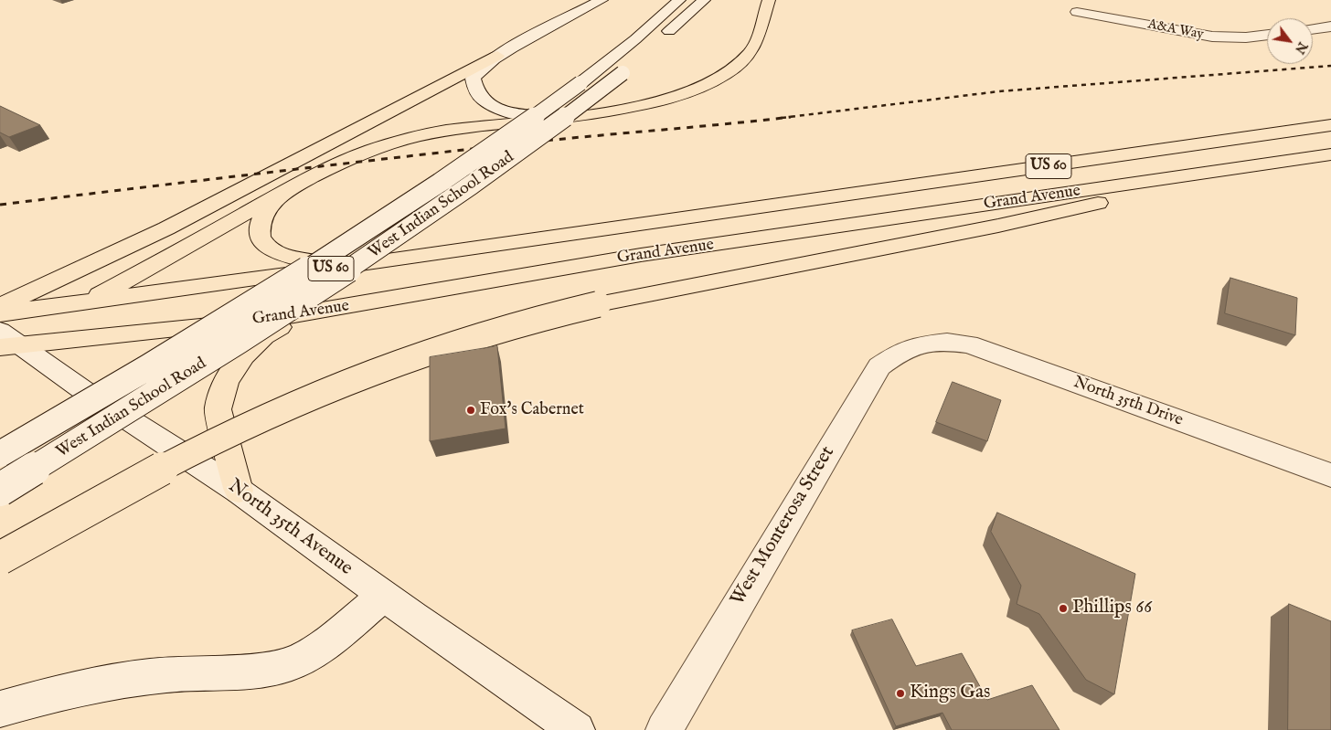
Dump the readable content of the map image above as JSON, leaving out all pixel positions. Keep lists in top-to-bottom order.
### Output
{
  "streets": {
    "highway": ["US 60", "Grand Avenue"],
    "main road": [
      "A&A Way",
      "West Indian School Road",
      "North 35th Drive",
      "West Monterosa Street",
      "North 35th Avenue"
    ]
  },
  "crossings": [
    ["Grand Avenue", "North 35th Avenue"],
    ["North 35th Drive", "West Monterosa Street"]
  ],
  "places": ["Fox's Cabernet", "Phillips 66", "Kings Gas"],
  "north": "bottom right"
}
